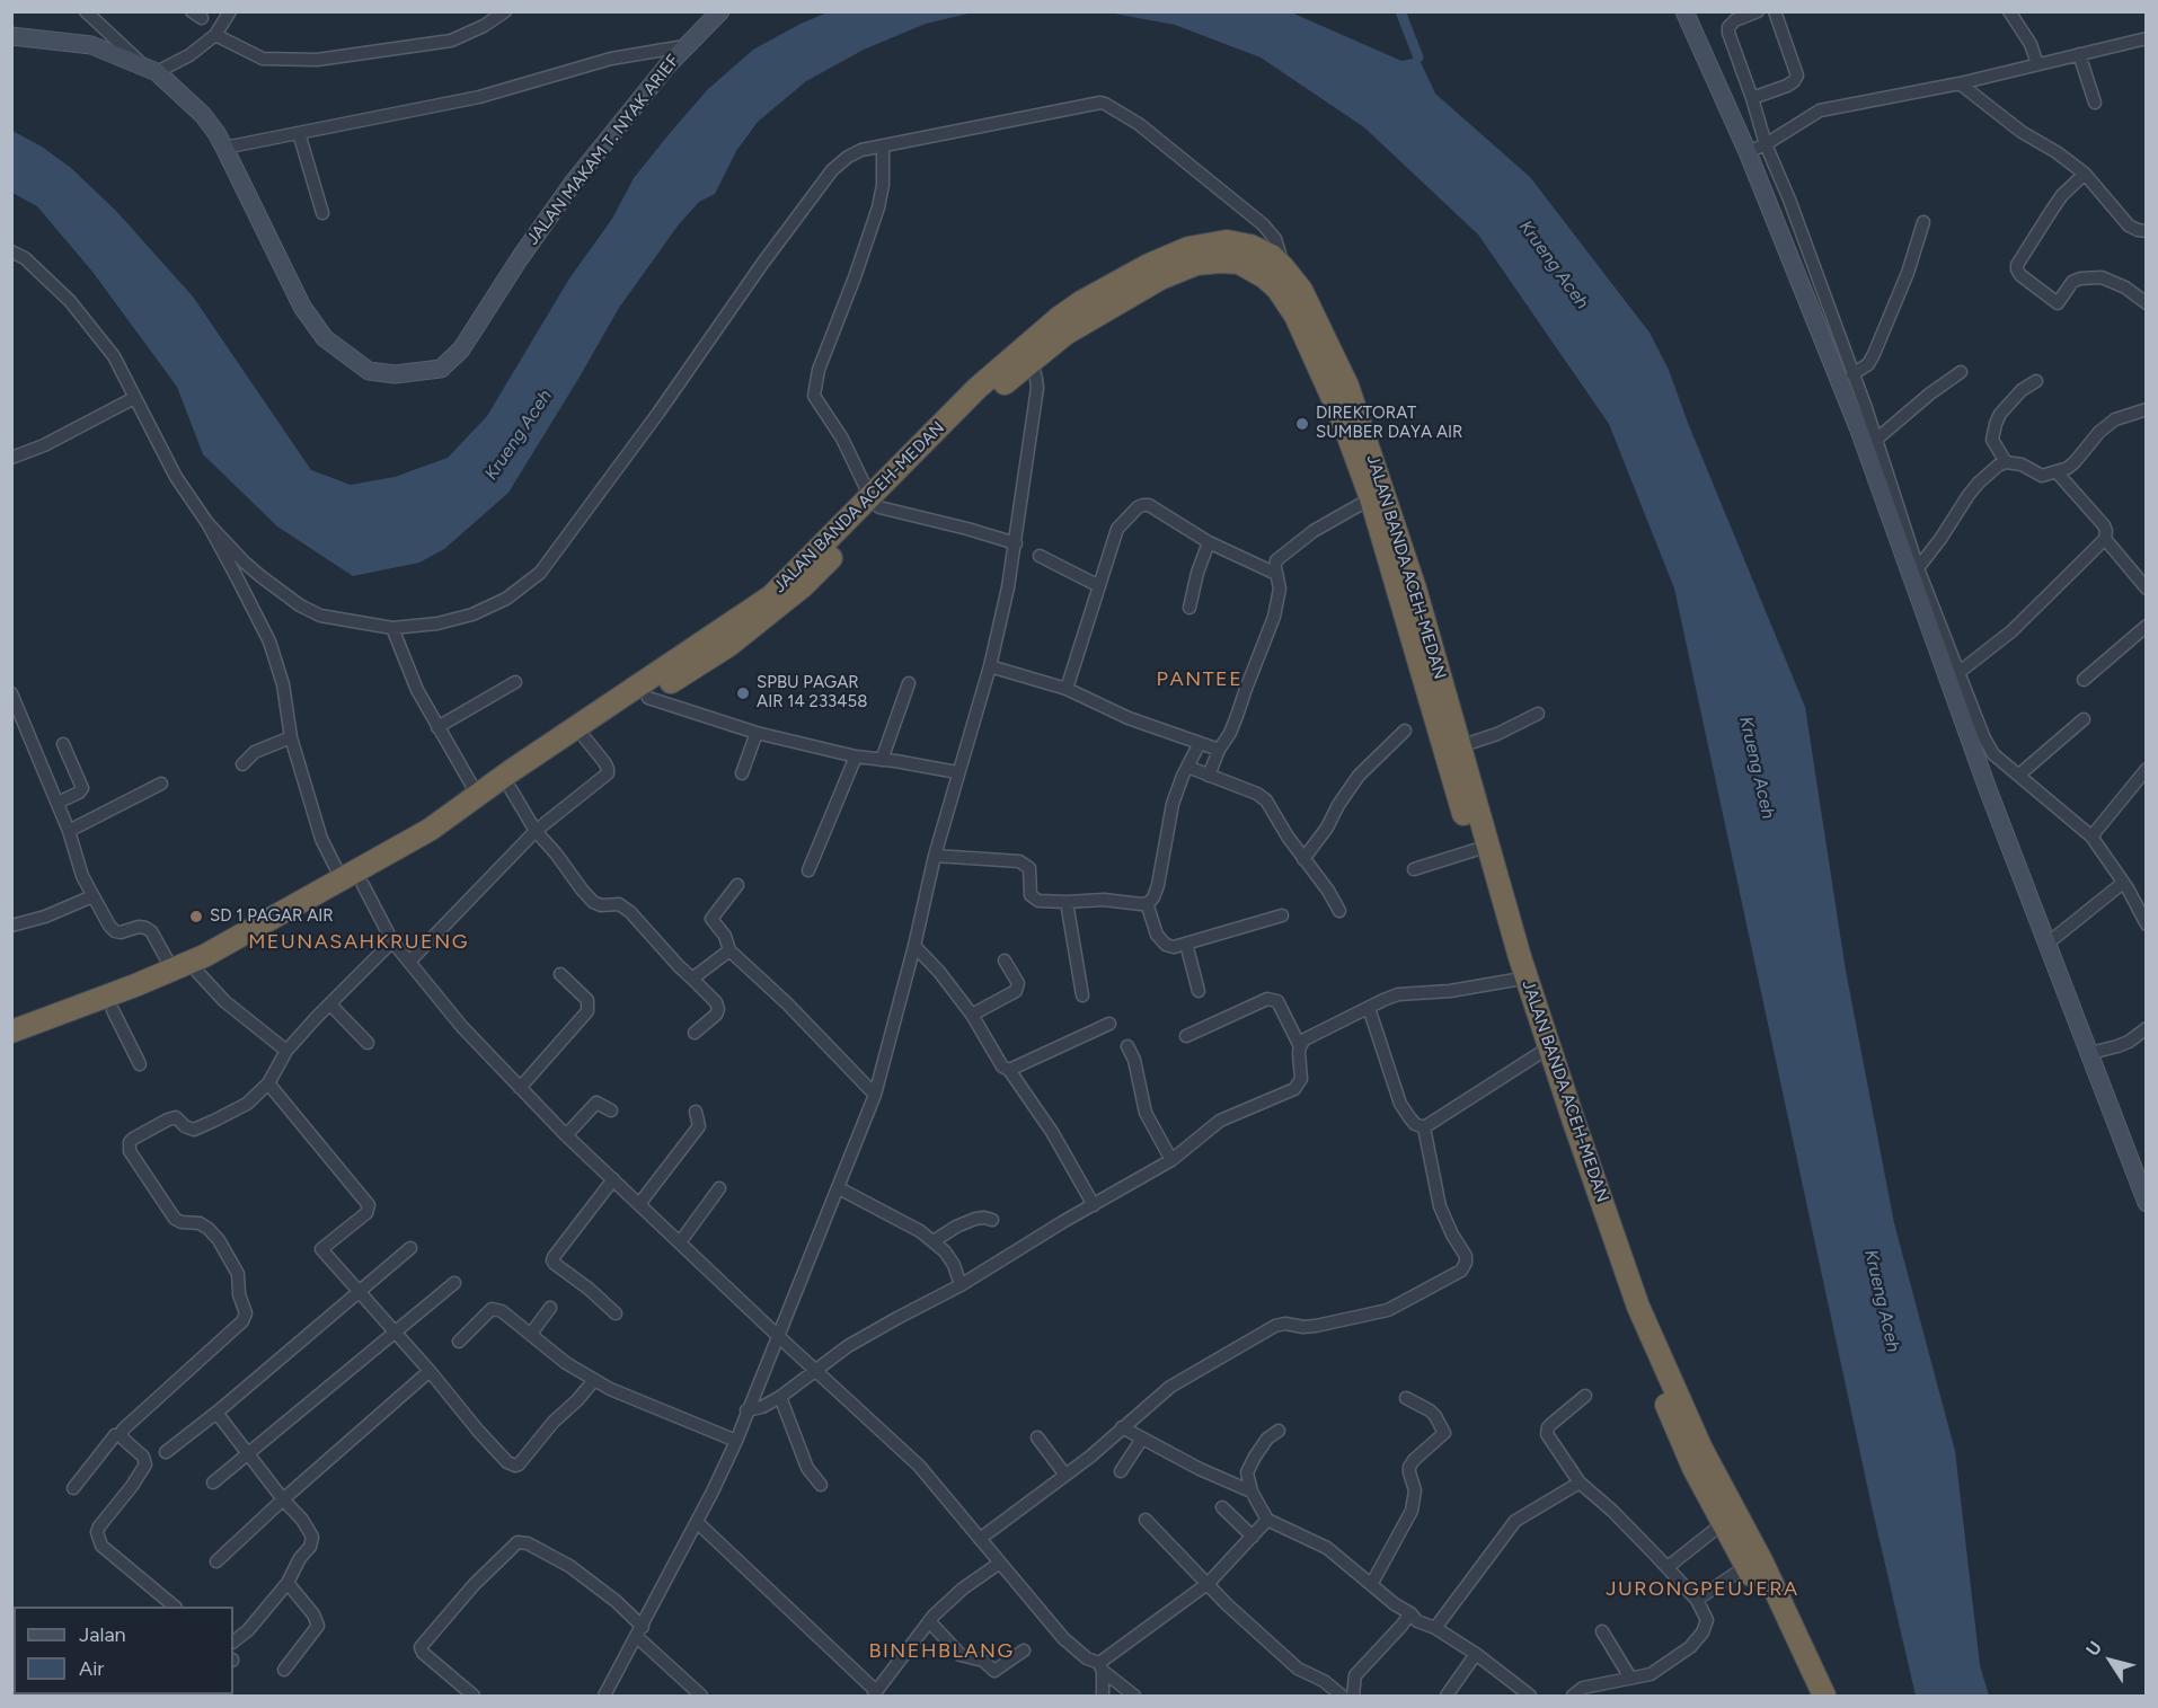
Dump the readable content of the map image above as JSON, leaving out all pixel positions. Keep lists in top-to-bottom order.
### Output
{
  "streets": {
    "highway": ["JALAN BANDA ACEH-MEDAN"],
    "street": ["JALAN MAKAM T. NYAK ARIEF"]
  },
  "districts": [
    "PANTEE",
    "MEUNASAHKRUENG",
    "JURONGPEUJERA",
    "BINEHBLANG"
  ],
  "water": ["Krueng Aceh"],
  "places": ["DIREKTORAT SUMBER DAYA AIR", "SPBU PAGAR AIR 14 233458", "SD 1 PAGAR AIR"],
  "legend": ["Jalan", "Air"],
  "north": "top left"
}
